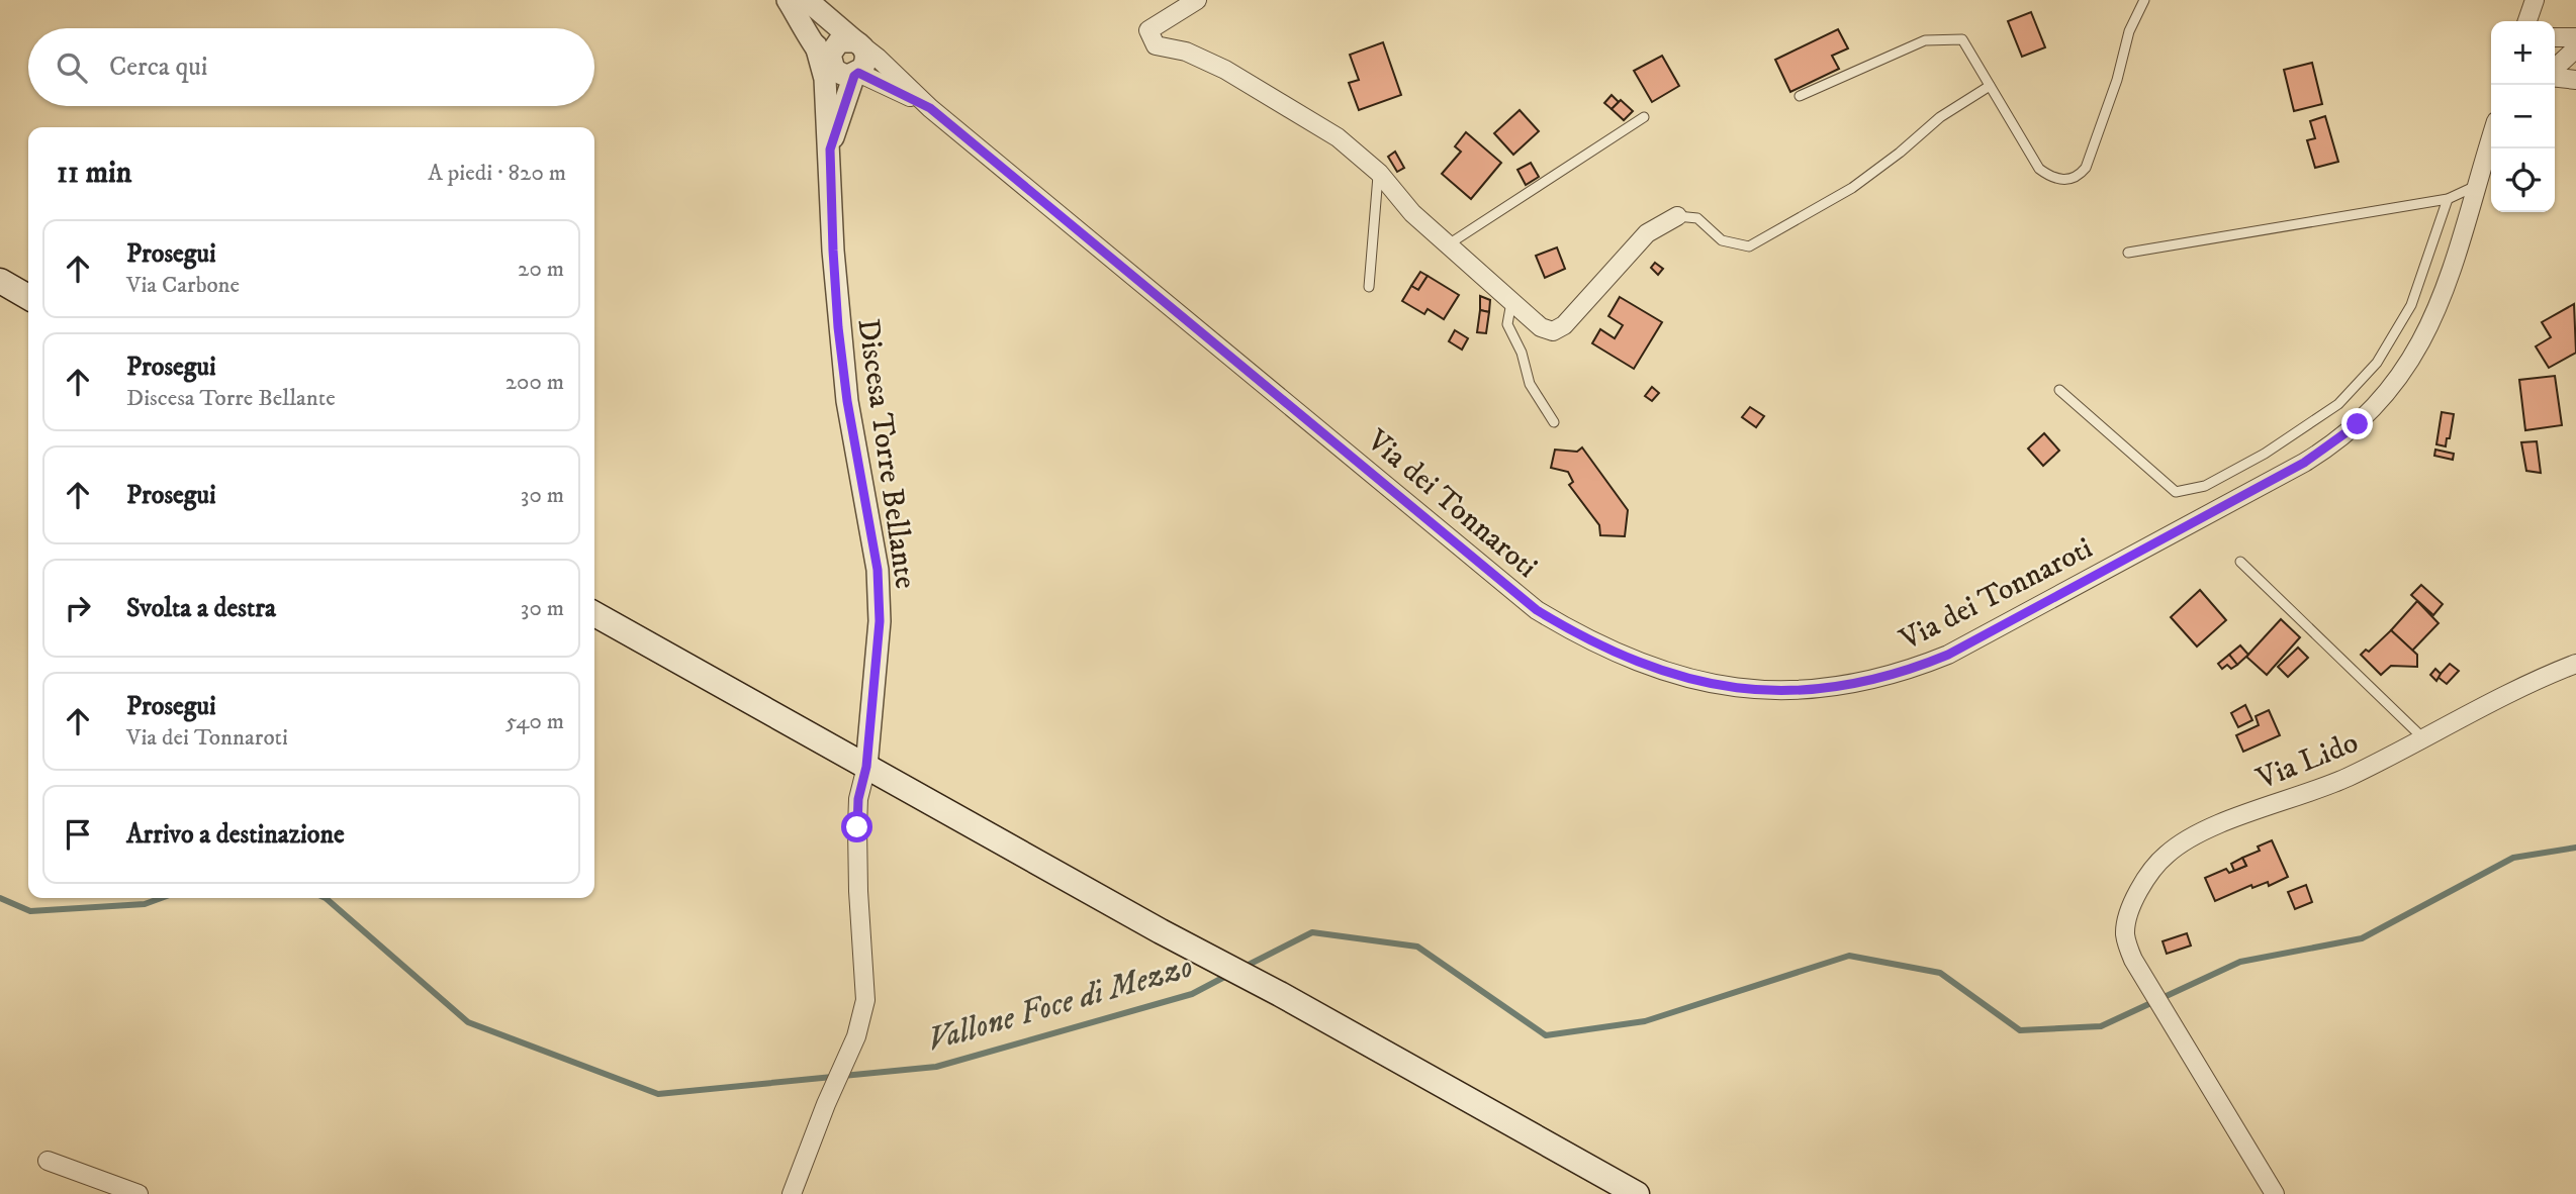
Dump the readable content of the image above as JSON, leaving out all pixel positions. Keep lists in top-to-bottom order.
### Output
{
  "streets": {
    "street": ["Discesa Torre Bellante", "Via dei Tonnaroti", "Via Lido"]
  },
  "water": ["Vallone Foce di Mezzo"],
  "page": {
    "map_buttons": ["+", "−"],
    "search": "Cerca qui",
    "heading": ["11 min", "A piedi · 820 m"],
    "list": [
      ["Prosegui", "Via Carbone", "20 m"],
      ["Prosegui", "Discesa Torre Bellante", "200 m"],
      ["Prosegui", "30 m"],
      ["Svolta a destra", "30 m"],
      ["Prosegui", "Via dei Tonnaroti", "540 m"],
      "Arrivo a destinazione"
    ]
  }
}
